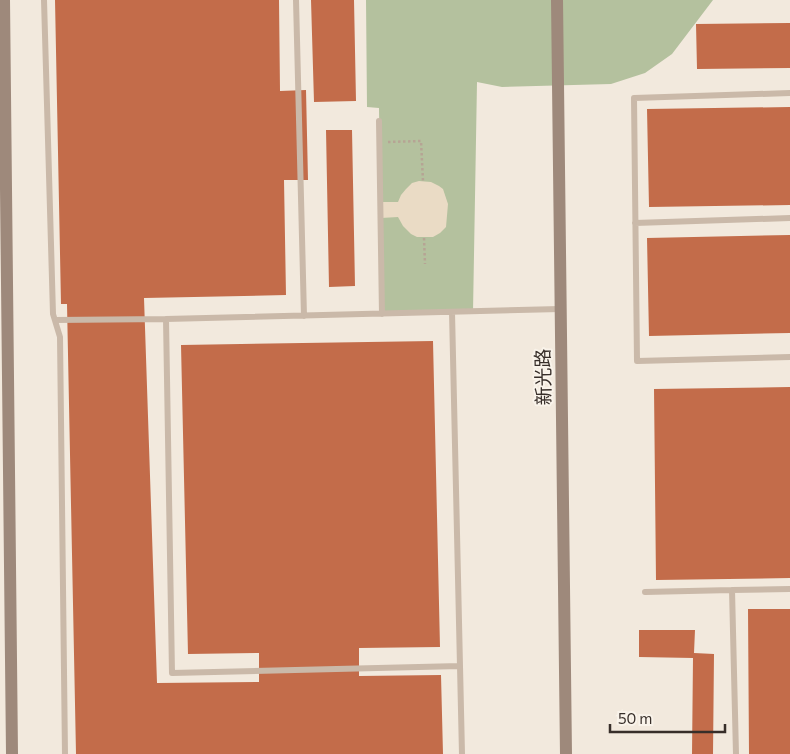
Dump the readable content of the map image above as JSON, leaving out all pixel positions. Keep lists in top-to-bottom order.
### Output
{
  "streets": {
    "street": ["新光路"]
  },
  "scale_bar": "50 m"
}
